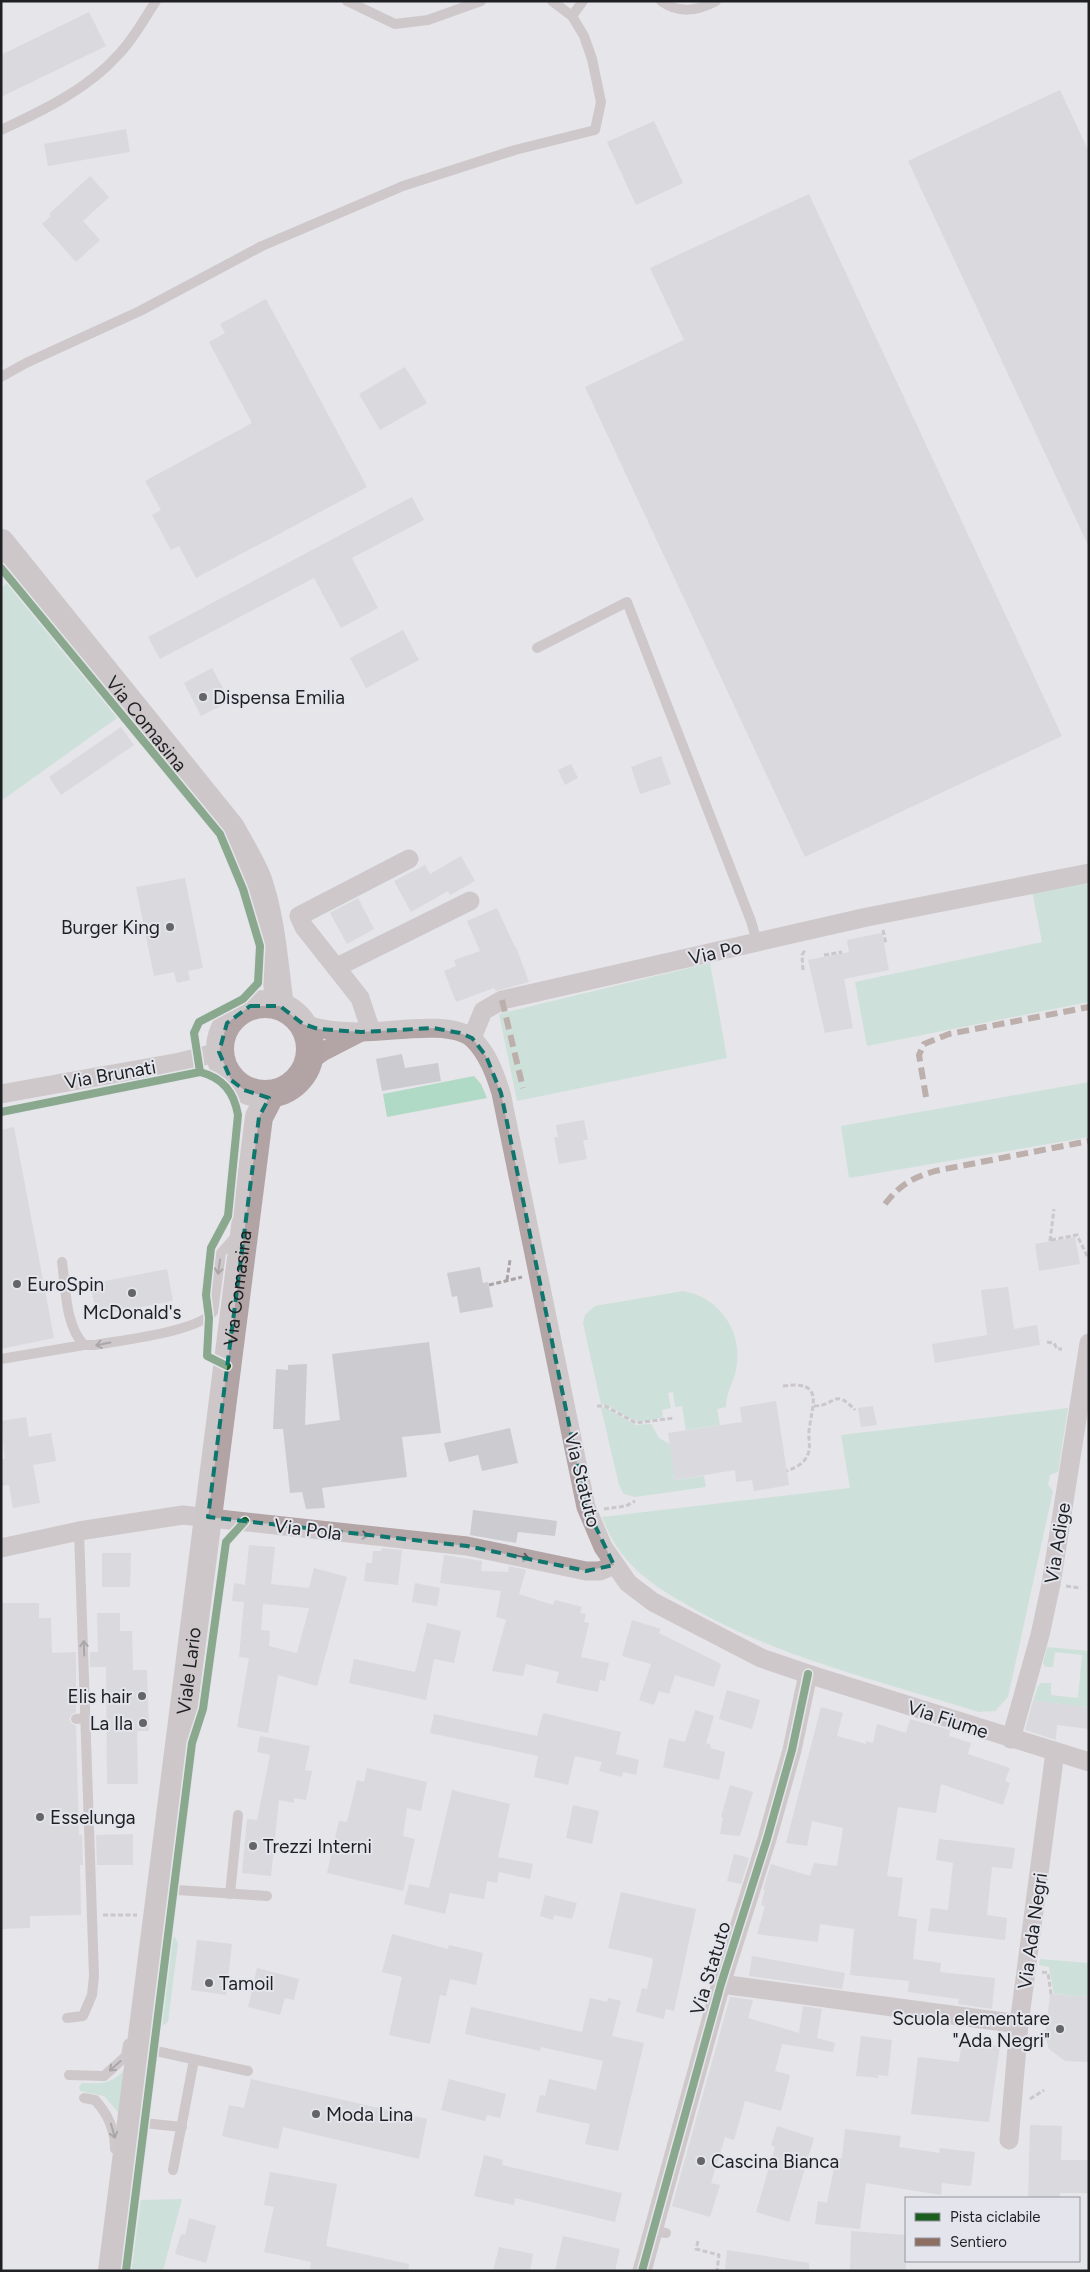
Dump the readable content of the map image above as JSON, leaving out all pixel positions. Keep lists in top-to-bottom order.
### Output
{
  "streets": {
    "main road": ["Via Comasina", "Viale Lario"],
    "street": [
      "Via Po",
      "Via Brunati",
      "Via Statuto",
      "Via Pola",
      "Via Adige",
      "Via Fiume",
      "Via Ada Negri"
    ]
  },
  "crossings": [
    ["Via Comasina", "Via Brunati"],
    ["Via Comasina", "Via Pola"],
    ["Via Comasina", "Viale Lario"],
    ["Via Po", "Via Statuto"],
    ["Via Statuto", "Via Pola"],
    ["Via Statuto", "Via Fiume"],
    ["Via Statuto", "Via Ada Negri"],
    ["Via Pola", "Viale Lario"],
    ["Via Adige", "Via Fiume"],
    ["Via Fiume", "Via Ada Negri"]
  ],
  "one_way": ["Via Pola"],
  "places": [
    "Dispensa Emilia",
    "Burger King",
    "EuroSpin",
    "McDonald's",
    "Elis hair",
    "La Ila",
    "Esselunga",
    "Trezzi Interni",
    "Tamoil",
    "Scuola elementare \"Ada Negri\"",
    "Moda Lina",
    "Cascina Bianca"
  ],
  "legend": ["Pista ciclabile", "Sentiero"]
}
